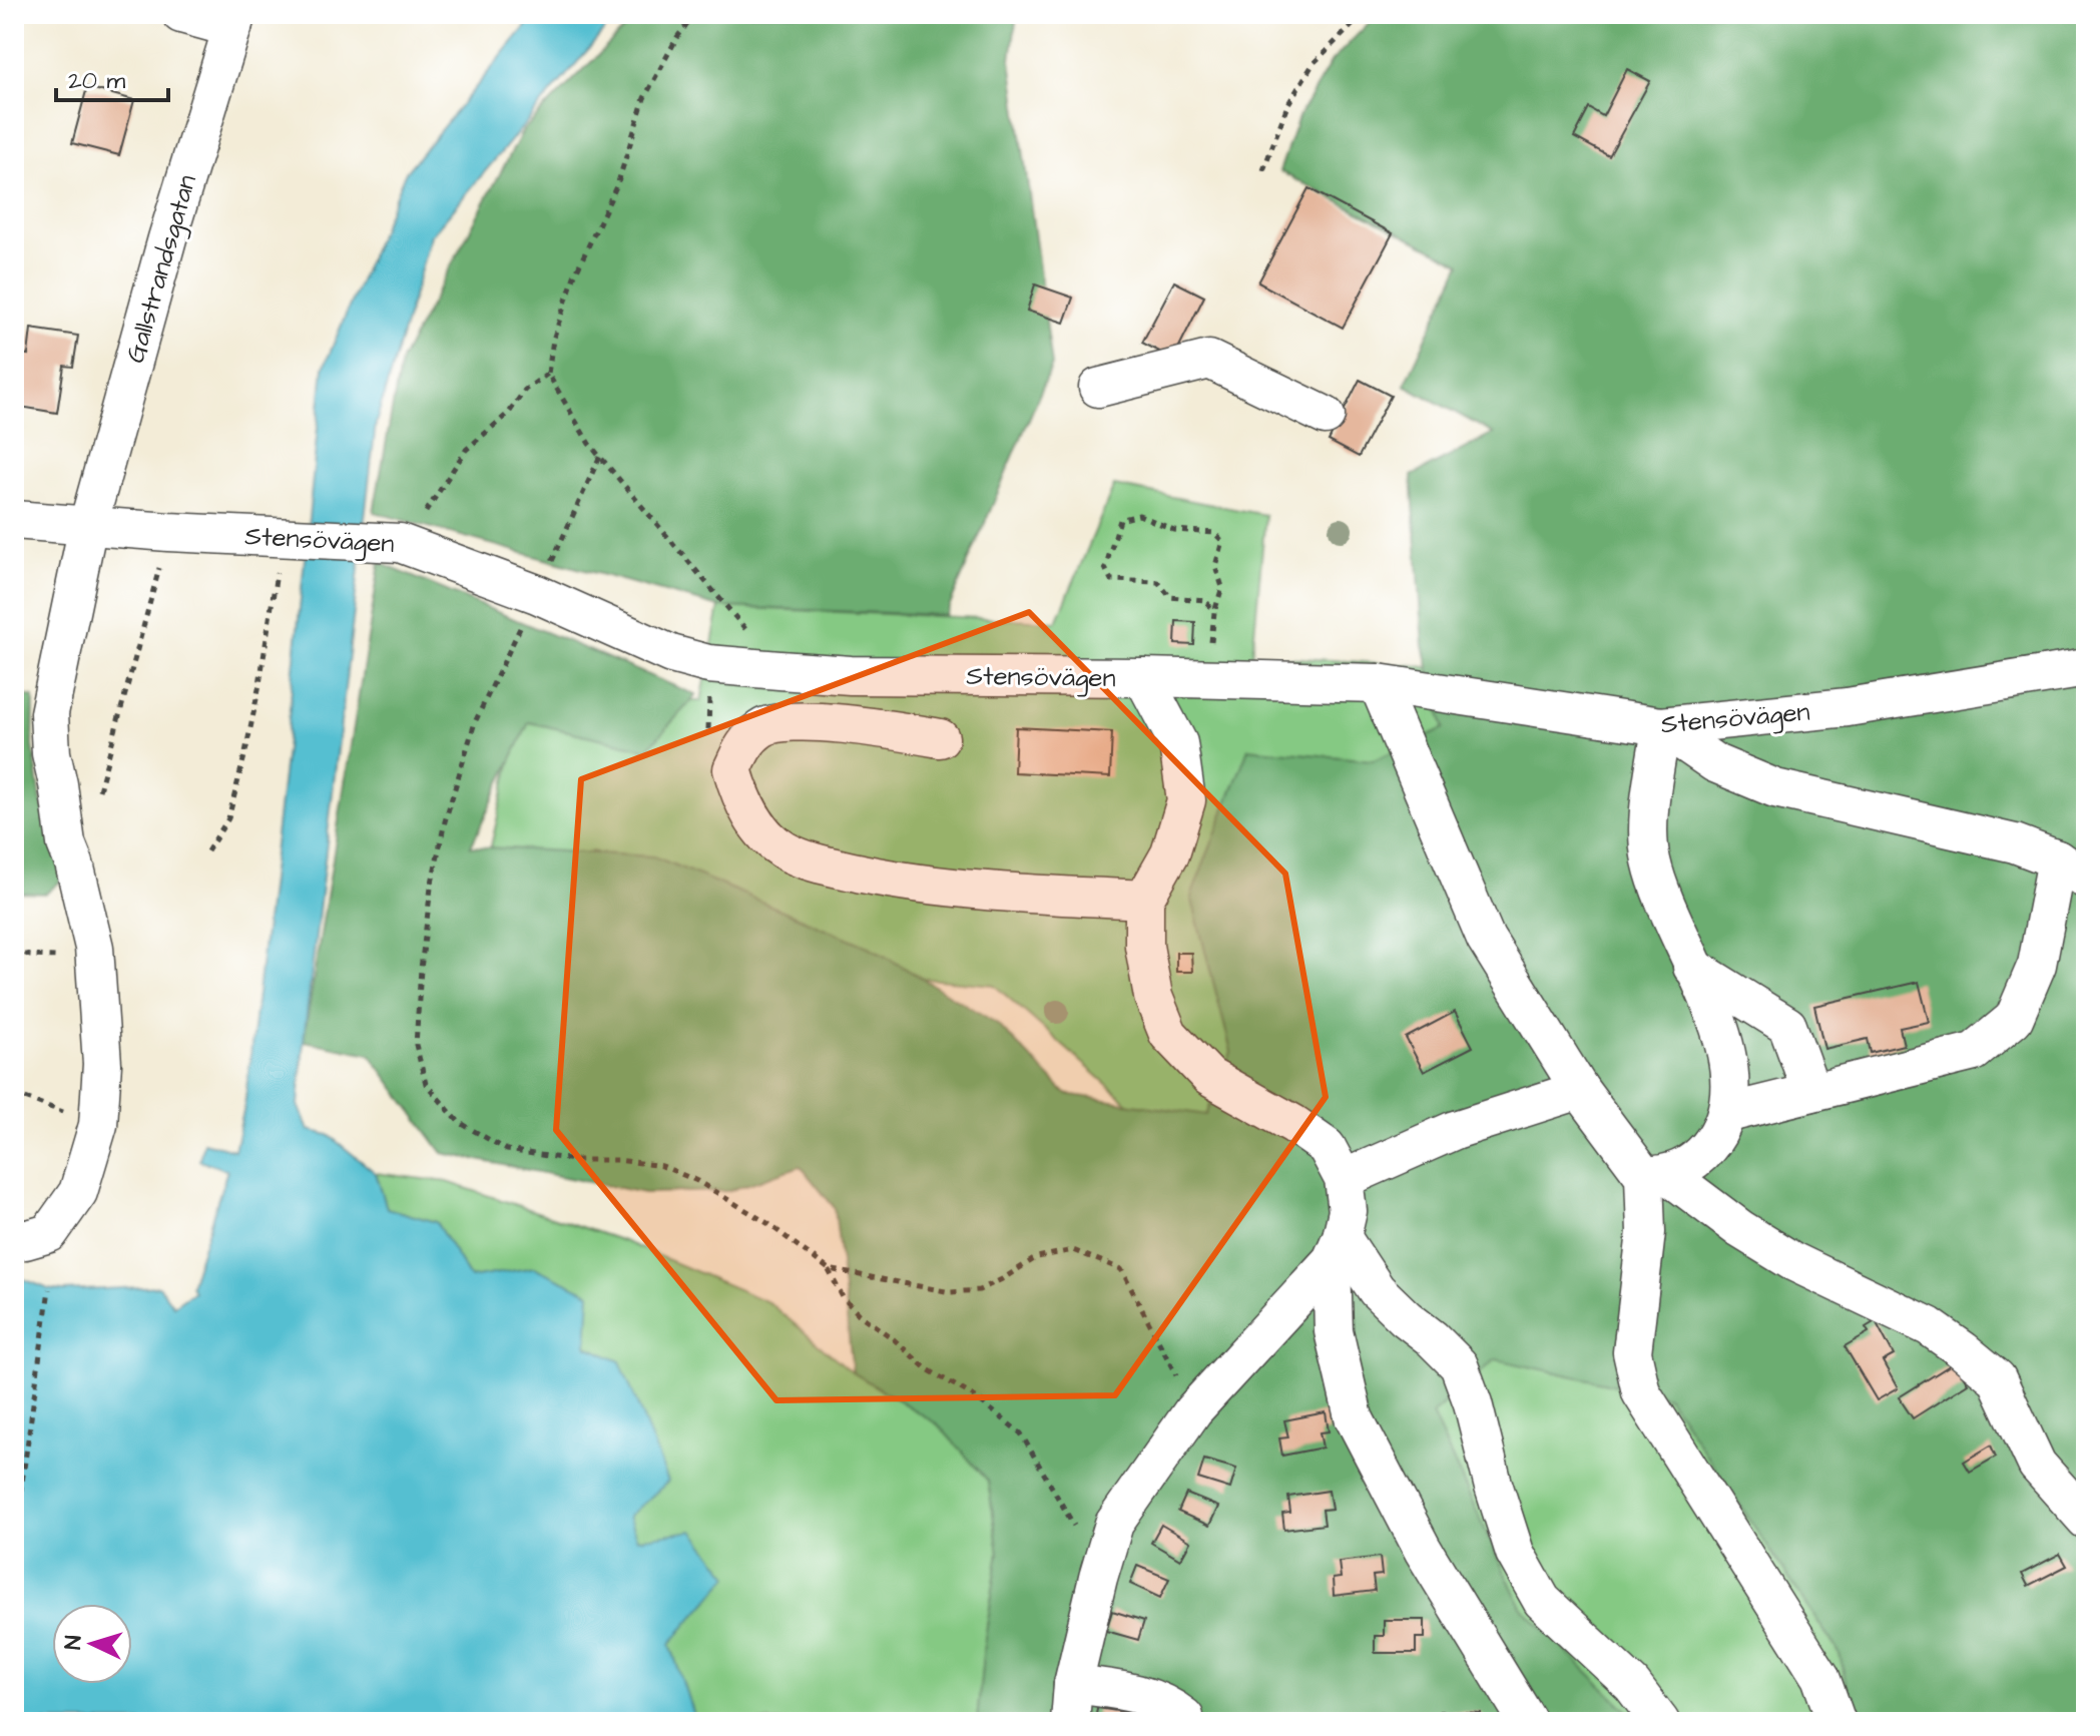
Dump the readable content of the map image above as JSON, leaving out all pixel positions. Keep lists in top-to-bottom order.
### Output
{
  "streets": {
    "street": ["Gallstrandsgatan", "Stensövägen"]
  },
  "crossings": [
    ["Gallstrandsgatan", "Stensövägen"]
  ],
  "scale_bar": "20 m",
  "north": "left"
}
